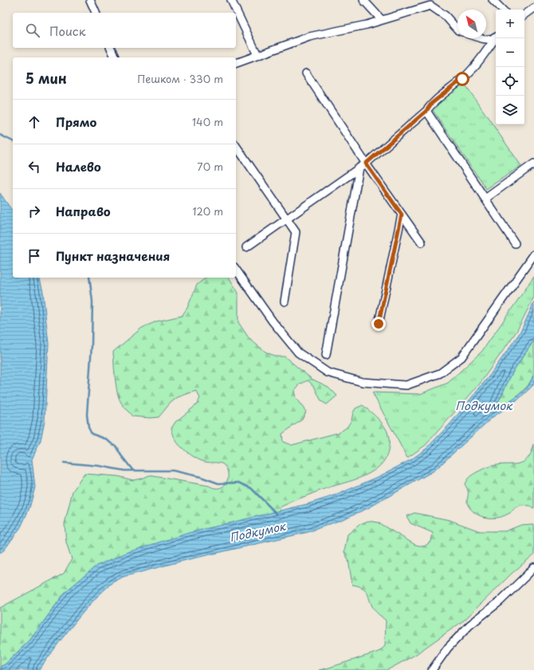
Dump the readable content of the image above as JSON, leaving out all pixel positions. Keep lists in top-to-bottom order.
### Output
{
  "water": ["Подкумок"],
  "north": "top left",
  "page": {
    "map_buttons": ["+", "−"],
    "search": "Поиск",
    "heading": ["5 мин", "Пешком · 330 m"],
    "list": [
      ["Прямо", "140 m"],
      ["Налево", "70 m"],
      ["Направо", "120 m"],
      "Пункт назначения"
    ]
  }
}
